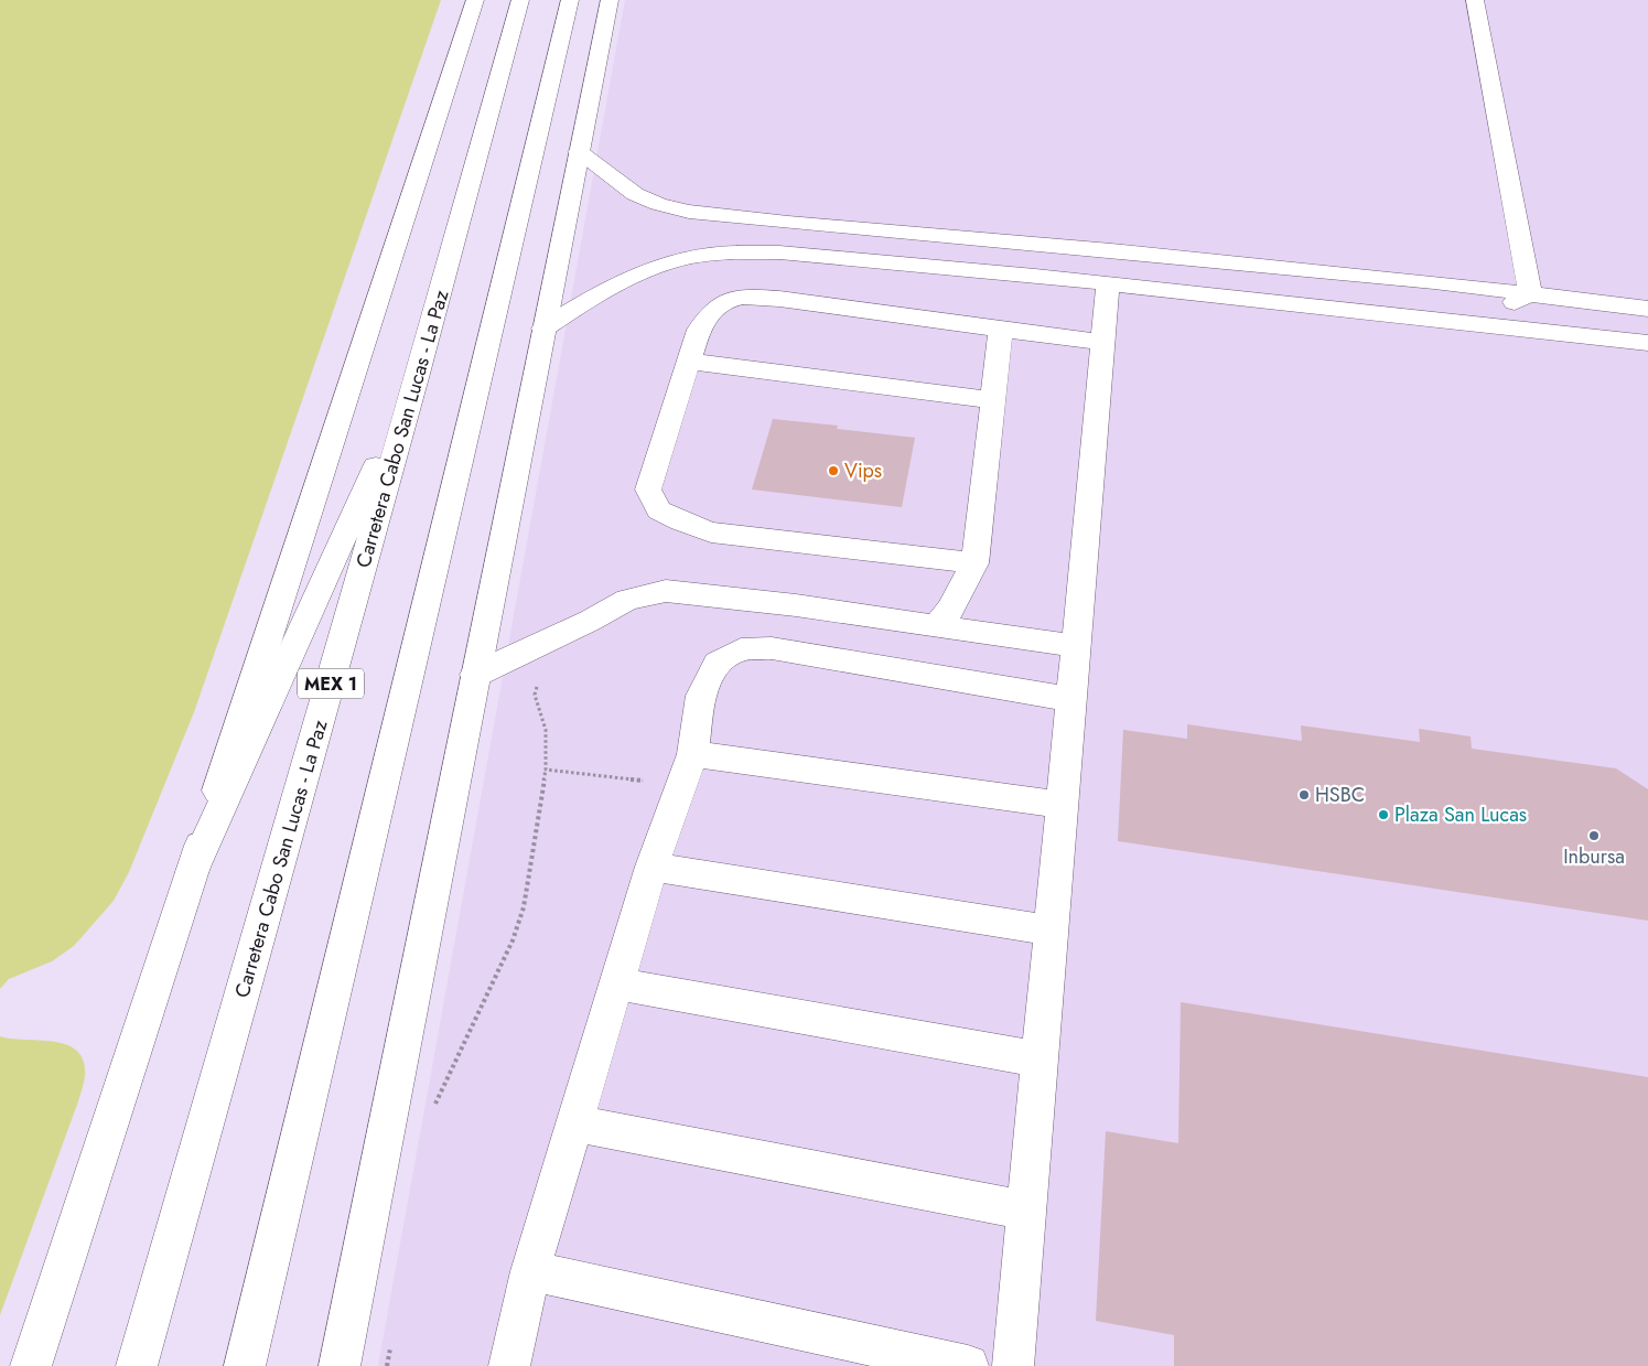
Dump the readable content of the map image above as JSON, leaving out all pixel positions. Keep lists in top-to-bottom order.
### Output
{
  "streets": {
    "main road": ["Carretera Cabo San Lucas - La Paz", "MEX 1"]
  },
  "places": [
    "Vips",
    "HSBC",
    "Plaza San Lucas",
    "Inbursa"
  ]
}
